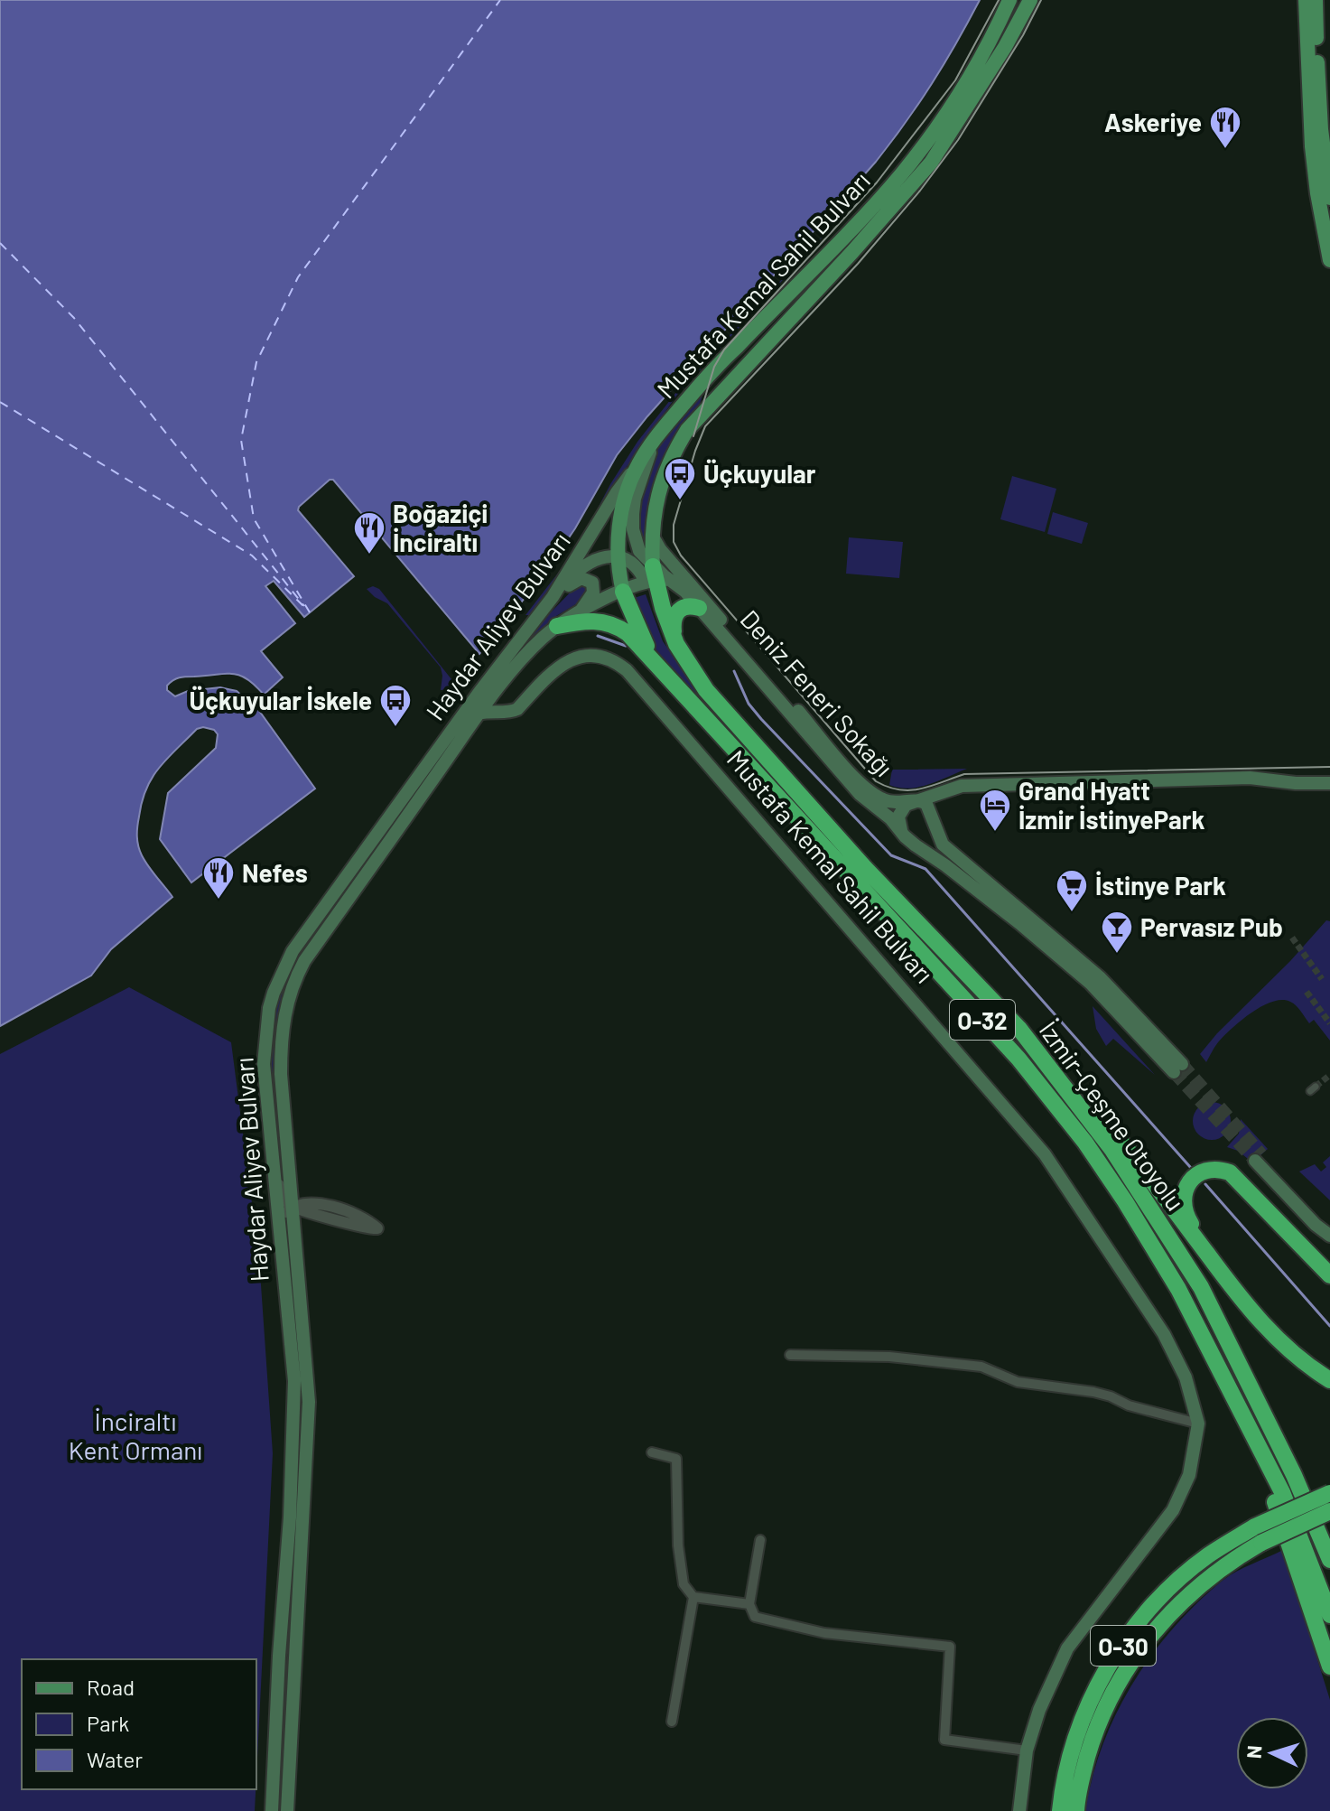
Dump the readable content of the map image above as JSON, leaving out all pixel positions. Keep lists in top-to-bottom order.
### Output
{
  "streets": {
    "highway": [
      "Mustafa Kemal Sahil Bulvarı",
      "O-32",
      "İzmir-Çeşme Otoyolu",
      "O-30"
    ],
    "main road": ["Haydar Aliyev Bulvarı", "Deniz Feneri Sokağı"]
  },
  "crossings": [
    ["Mustafa Kemal Sahil Bulvarı", "Haydar Aliyev Bulvarı"],
    ["Mustafa Kemal Sahil Bulvarı", "İzmir-Çeşme Otoyolu"],
    ["Haydar Aliyev Bulvarı", "İzmir-Çeşme Otoyolu"]
  ],
  "parks": ["İnciraltı Kent Ormanı"],
  "places": {
    "restaurant": ["Askeriye", "Boğaziçi İnciraltı", "Nefes"],
    "bus stop": ["Üçkuyular", "Üçkuyular İskele"],
    "hotel": ["Grand Hyatt İzmir İstinyePark"],
    "supermarket": ["İstinye Park"],
    "bar": ["Pervasız Pub"]
  },
  "legend": ["Road", "Park", "Water"],
  "north": "left"
}
